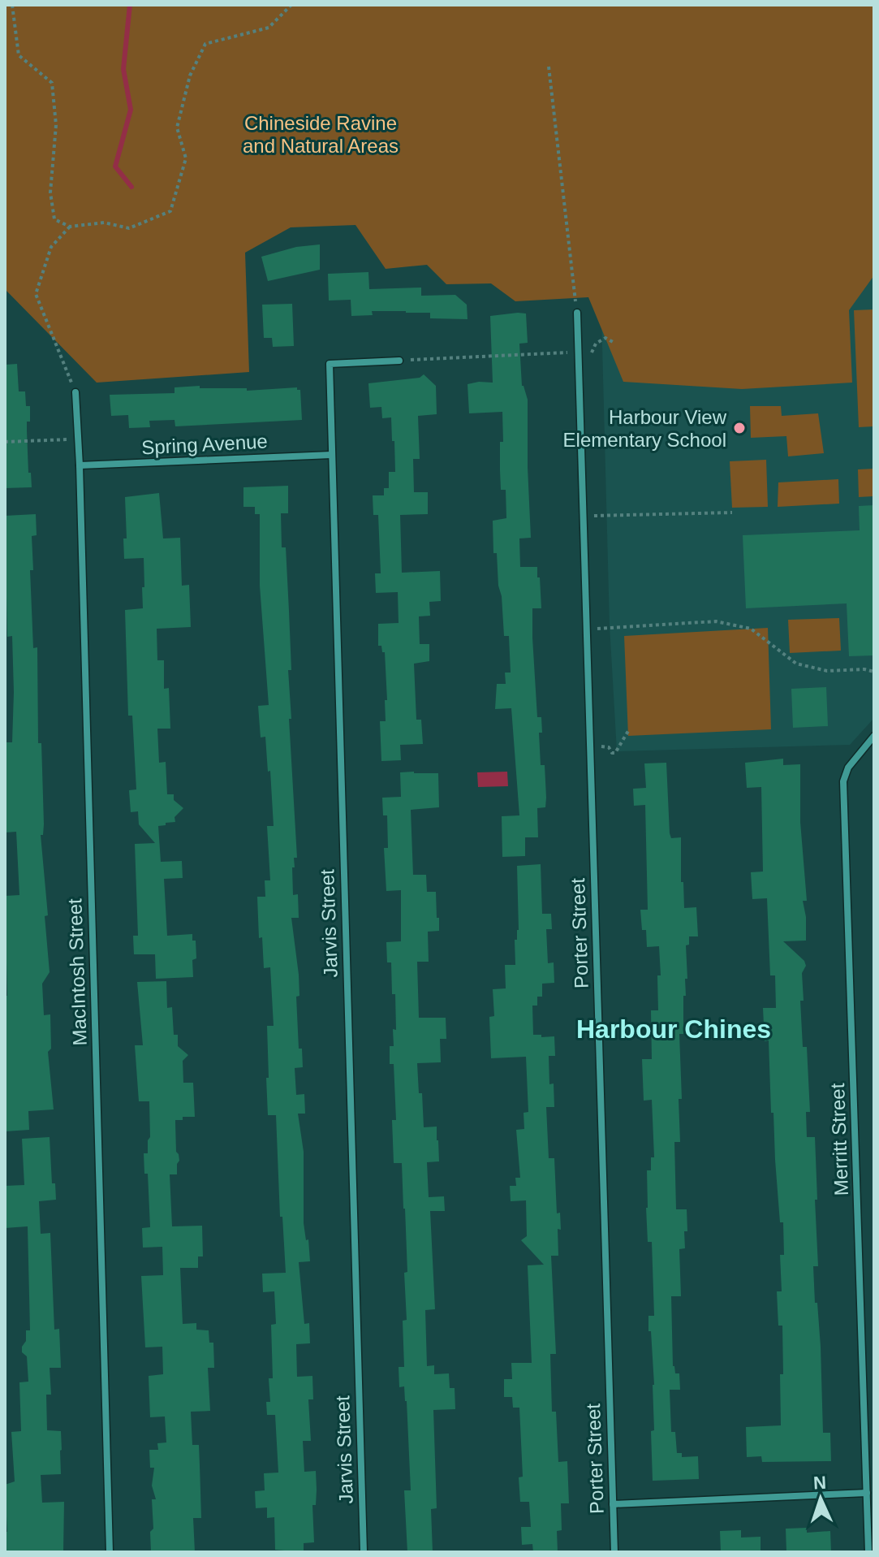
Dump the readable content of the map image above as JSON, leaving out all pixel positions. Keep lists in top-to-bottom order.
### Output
{
  "streets": {
    "street": [
      "Spring Avenue",
      "Jarvis Street",
      "Porter Street",
      "MacIntosh Street",
      "Merritt Street"
    ]
  },
  "crossings": [
    ["Spring Avenue", "Jarvis Street"],
    ["Spring Avenue", "MacIntosh Street"]
  ],
  "districts": ["Harbour Chines"],
  "parks": ["Chineside Ravine and Natural Areas"],
  "places": ["Harbour View Elementary School"],
  "north": "top"
}
